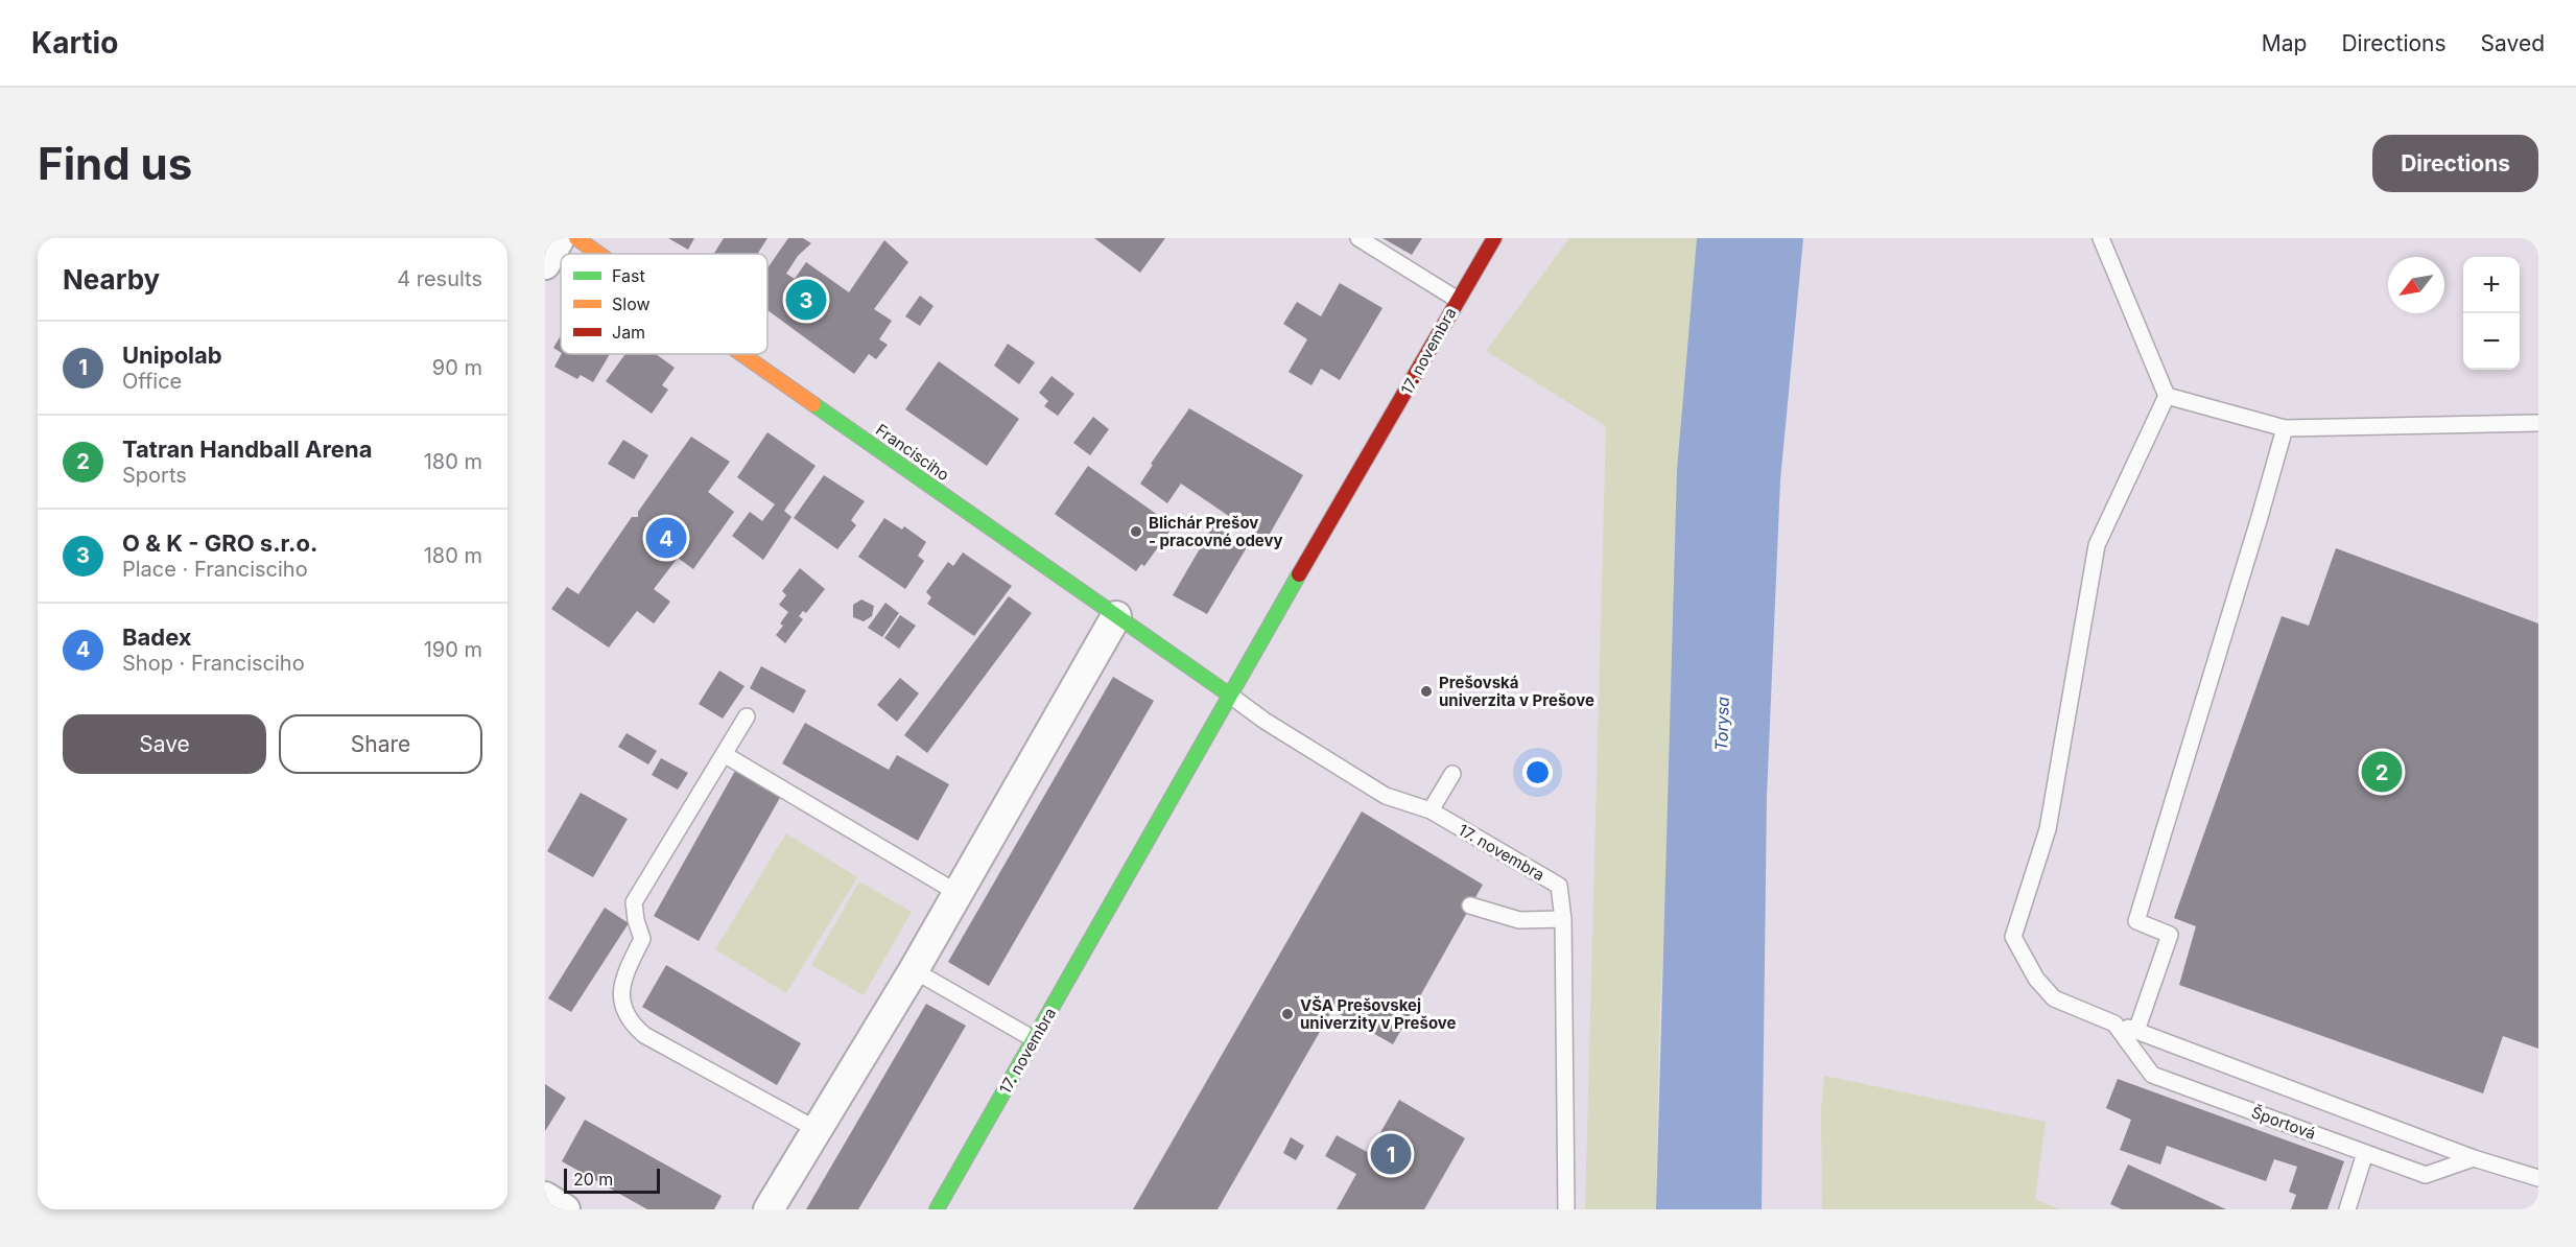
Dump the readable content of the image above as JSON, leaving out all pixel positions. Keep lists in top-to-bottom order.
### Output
{
  "streets": {
    "street": ["17. novembra", "Francisciho"],
    "lane": ["Športová"]
  },
  "crossings": [
    ["17. novembra", "Francisciho"]
  ],
  "water": ["Torysa"],
  "places": ["Blichár Prešov - pracovné odevy", "Prešovská univerzita v Prešove", "VŠA Prešovskej univerzity v Prešove"],
  "legend": ["Fast", "Slow", "Jam"],
  "scale_bar": "20 m",
  "north": "bottom left",
  "page": {
    "header": "Kartio",
    "nav": ["Map", "Directions", "Saved"],
    "buttons": [
      "Directions",
      ["Save", "Share"]
    ],
    "title": "Find us",
    "heading": ["Nearby", "4 results"],
    "map_buttons": ["+", "−"],
    "pins": [
      "3",
      "4",
      "2",
      "1"
    ],
    "list": [
      {
        "mark": "1",
        "name": "Unipolab",
        "note": "Office",
        "value": "90 m"
      },
      {
        "mark": "2",
        "name": "Tatran Handball Arena",
        "note": "Sports",
        "value": "180 m"
      },
      {
        "mark": "3",
        "name": "O & K - GRO s.r.o.",
        "note": "Place · Francisciho",
        "value": "180 m"
      },
      {
        "mark": "4",
        "name": "Badex",
        "note": "Shop · Francisciho",
        "value": "190 m"
      }
    ],
    "scale": "20 m"
  }
}
